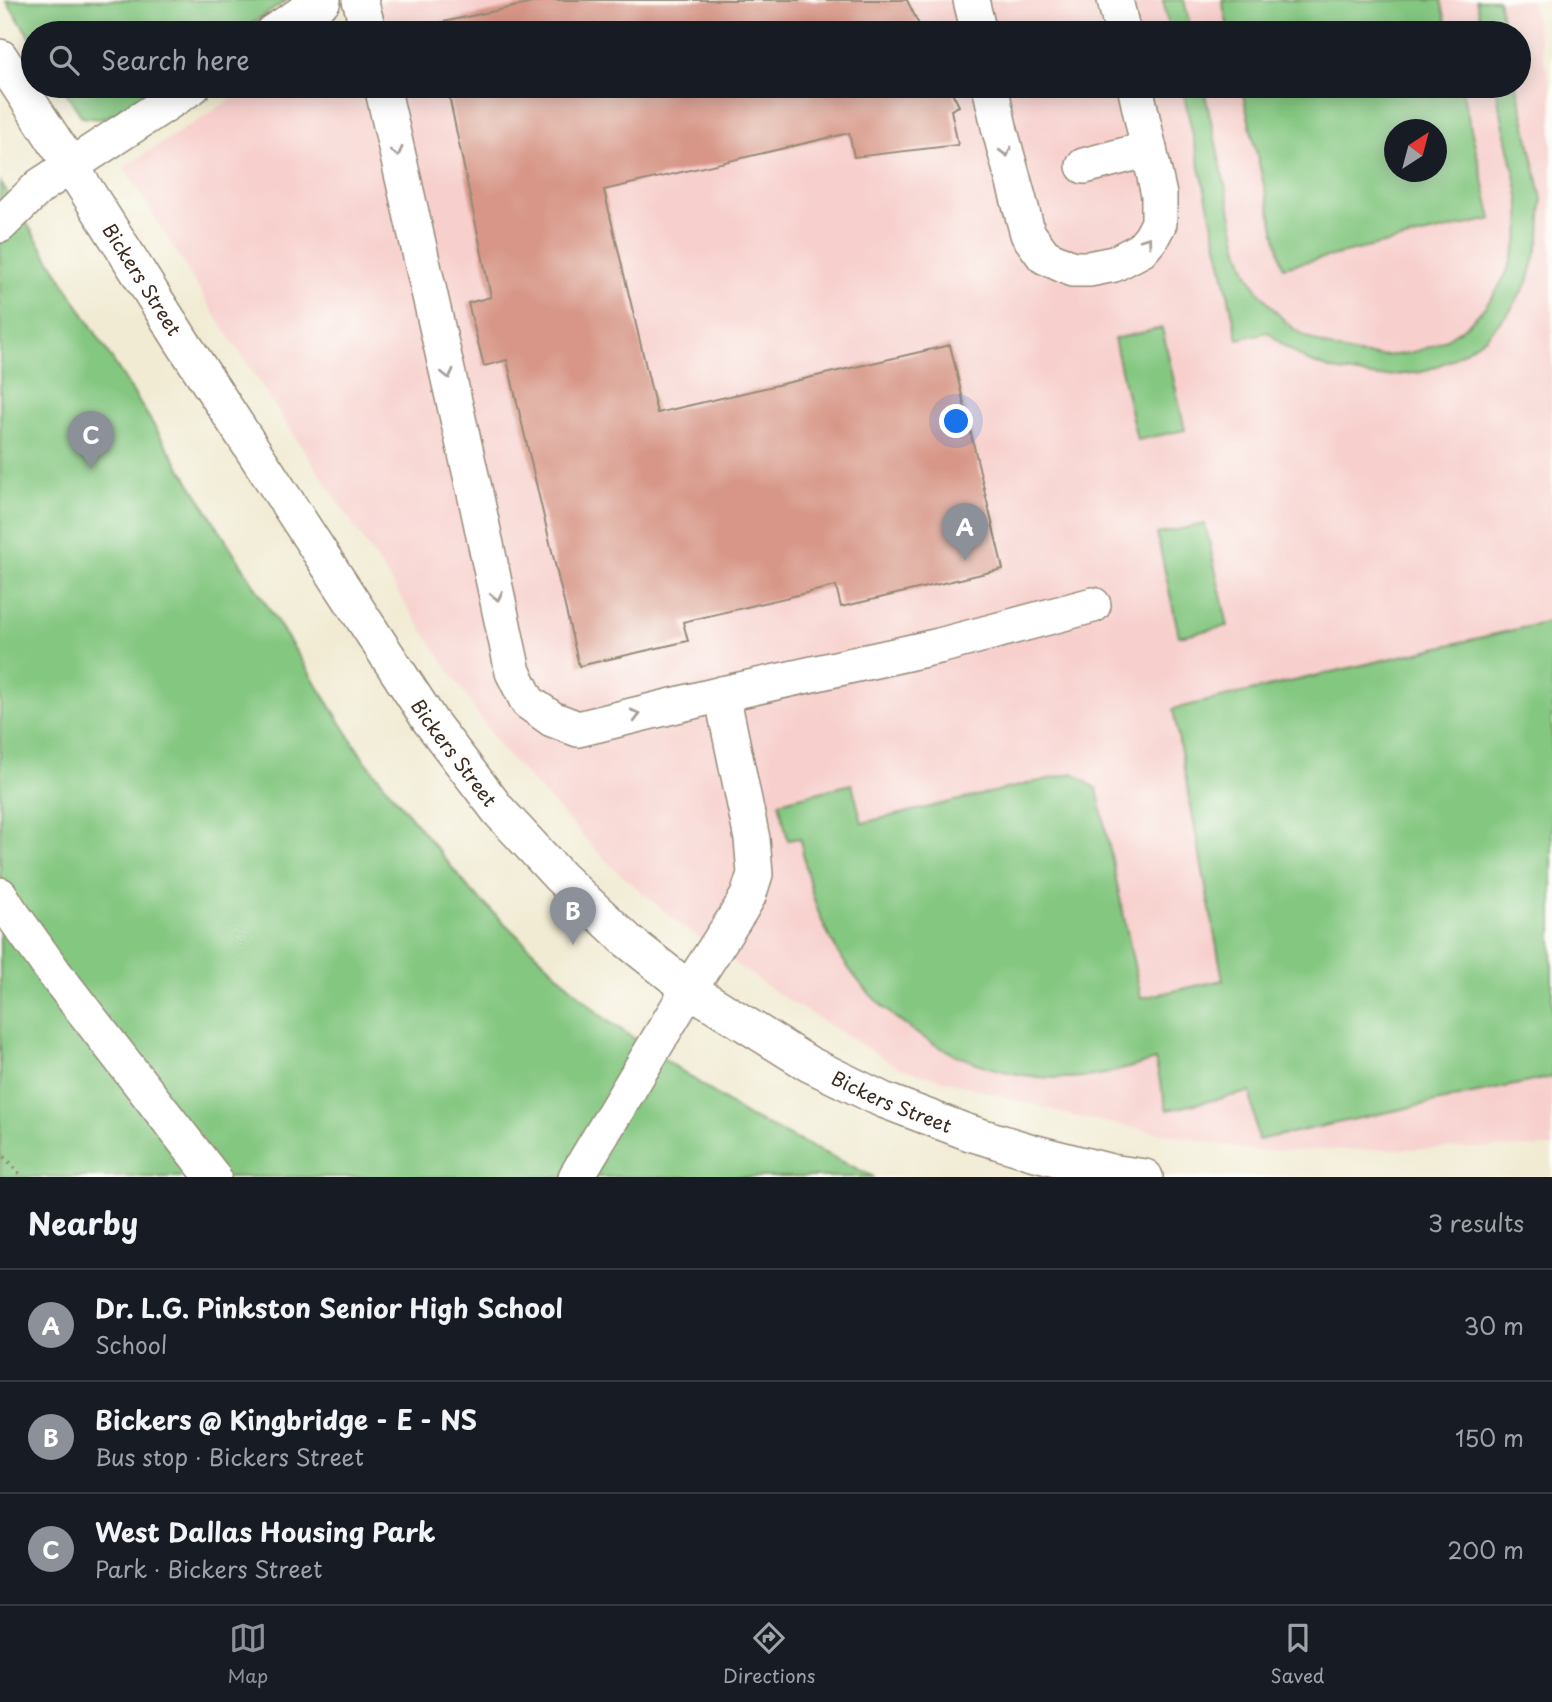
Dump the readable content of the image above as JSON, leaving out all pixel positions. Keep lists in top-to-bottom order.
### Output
{
  "streets": {
    "street": ["Bickers Street"]
  },
  "north": "top right",
  "page": {
    "search": "Search here",
    "pins": ["C", "A", "B"],
    "heading": ["Nearby", "3 results"],
    "list": [
      {
        "mark": "A",
        "name": "Dr. L.G. Pinkston Senior High School",
        "note": "School",
        "value": "30 m"
      },
      {
        "mark": "B",
        "name": "Bickers @ Kingbridge - E - NS",
        "note": "Bus stop · Bickers Street",
        "value": "150 m"
      },
      {
        "mark": "C",
        "name": "West Dallas Housing Park",
        "note": "Park · Bickers Street",
        "value": "200 m"
      }
    ],
    "nav": ["Map", "Directions", "Saved"]
  }
}
